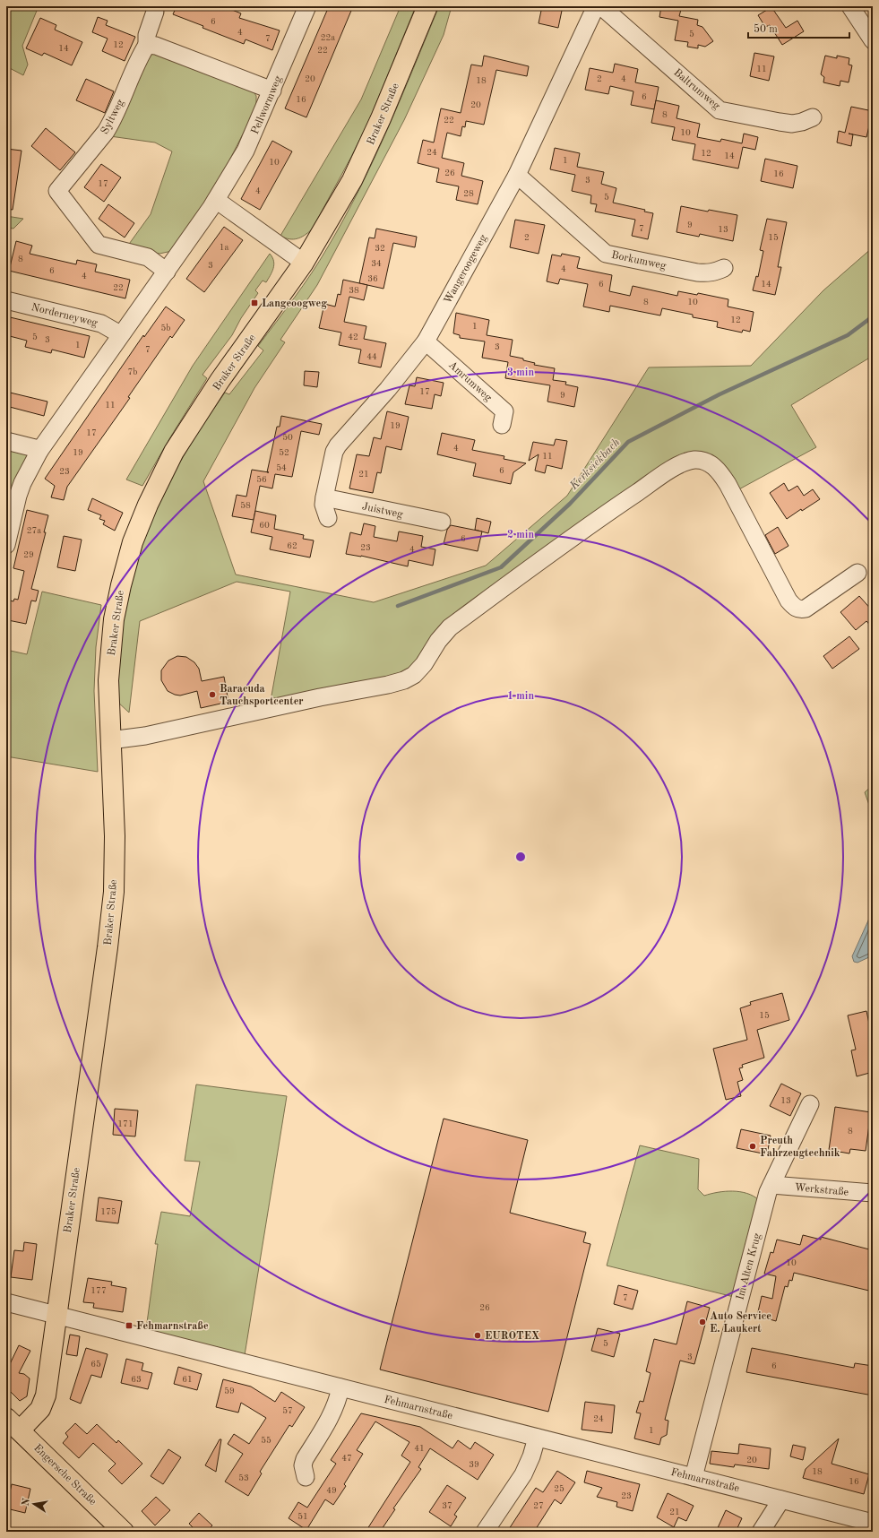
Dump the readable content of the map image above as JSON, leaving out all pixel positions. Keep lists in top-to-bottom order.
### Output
{
  "streets": {
    "main road": ["Braker Straße", "Engersche Straße"],
    "street": [
      "Baltrumweg",
      "Pellwormweg",
      "Syltweg",
      "Borkumweg",
      "Wangeroogeweg",
      "Norderneyweg",
      "Amrumweg",
      "Juistweg",
      "Werkstraße",
      "Im Alten Krug",
      "Fehmarnstraße"
    ]
  },
  "crossings": [
    ["Braker Straße", "Fehmarnstraße"],
    ["Braker Straße", "Engersche Straße"],
    ["Borkumweg", "Wangeroogeweg"],
    ["Wangeroogeweg", "Amrumweg"],
    ["Wangeroogeweg", "Juistweg"],
    ["Werkstraße", "Im Alten Krug"],
    ["Im Alten Krug", "Fehmarnstraße"]
  ],
  "water": ["Kerksiekbach"],
  "places": {
    "transit": ["Langeoogweg", "Fehmarnstraße"],
    "other": [
      "Baracuda Tauchsportcenter",
      "Preuth Fahrzeugtechnik",
      "Auto Service E. Laukert",
      "EUROTEX"
    ]
  },
  "house_numbers": [
    "6",
    "4",
    "5",
    "22a",
    "7",
    "12",
    "14",
    "22",
    "11",
    "20",
    "2",
    "4",
    "18",
    "6",
    "16",
    "20",
    "8",
    "22",
    "10",
    "24",
    "12",
    "14",
    "1",
    "10",
    "26",
    "16",
    "3",
    "17",
    "4",
    "28",
    "5",
    "9",
    "7",
    "13",
    "2",
    "15",
    "1a",
    "32",
    "8",
    "34",
    "3",
    "4",
    "6",
    "4",
    "36",
    "6",
    "14",
    "22",
    "38",
    "8",
    "10",
    "12",
    "1",
    "5b",
    "5",
    "42",
    "3",
    "1",
    "3",
    "7",
    "44",
    "7b",
    "17",
    "9",
    "11",
    "19",
    "17",
    "50",
    "4",
    "19",
    "52",
    "11",
    "54",
    "6",
    "23",
    "21",
    "56",
    "58",
    "60",
    "27a",
    "6",
    "62",
    "23",
    "4",
    "29",
    "15",
    "13",
    "171",
    "8",
    "175",
    "10",
    "177",
    "7",
    "26",
    "5",
    "3",
    "65",
    "6",
    "63",
    "61",
    "59",
    "57",
    "24",
    "1",
    "55",
    "41",
    "47",
    "20",
    "39",
    "18",
    "53",
    "16",
    "25",
    "49",
    "23",
    "37",
    "27",
    "21",
    "51"
  ],
  "scale_bar": "50 m",
  "north": "left",
  "rings": ["3 min", "2 min", "1 min"]
}
